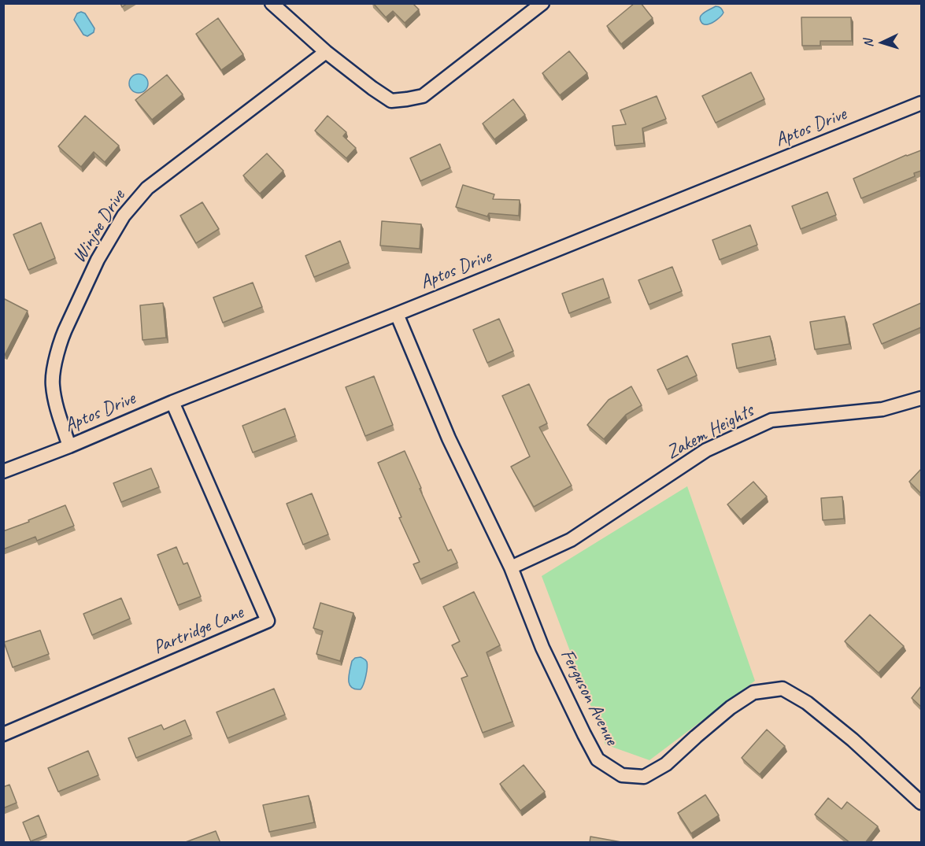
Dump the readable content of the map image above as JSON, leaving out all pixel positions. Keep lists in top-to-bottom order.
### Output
{
  "streets": {
    "street": [
      "Aptos Drive",
      "Winjoe Drive",
      "Zakem Heights",
      "Partridge Lane",
      "Ferguson Avenue"
    ]
  },
  "crossings": [
    ["Aptos Drive", "Winjoe Drive"],
    ["Aptos Drive", "Partridge Lane"],
    ["Aptos Drive", "Ferguson Avenue"],
    ["Zakem Heights", "Ferguson Avenue"]
  ],
  "north": "left"
}
